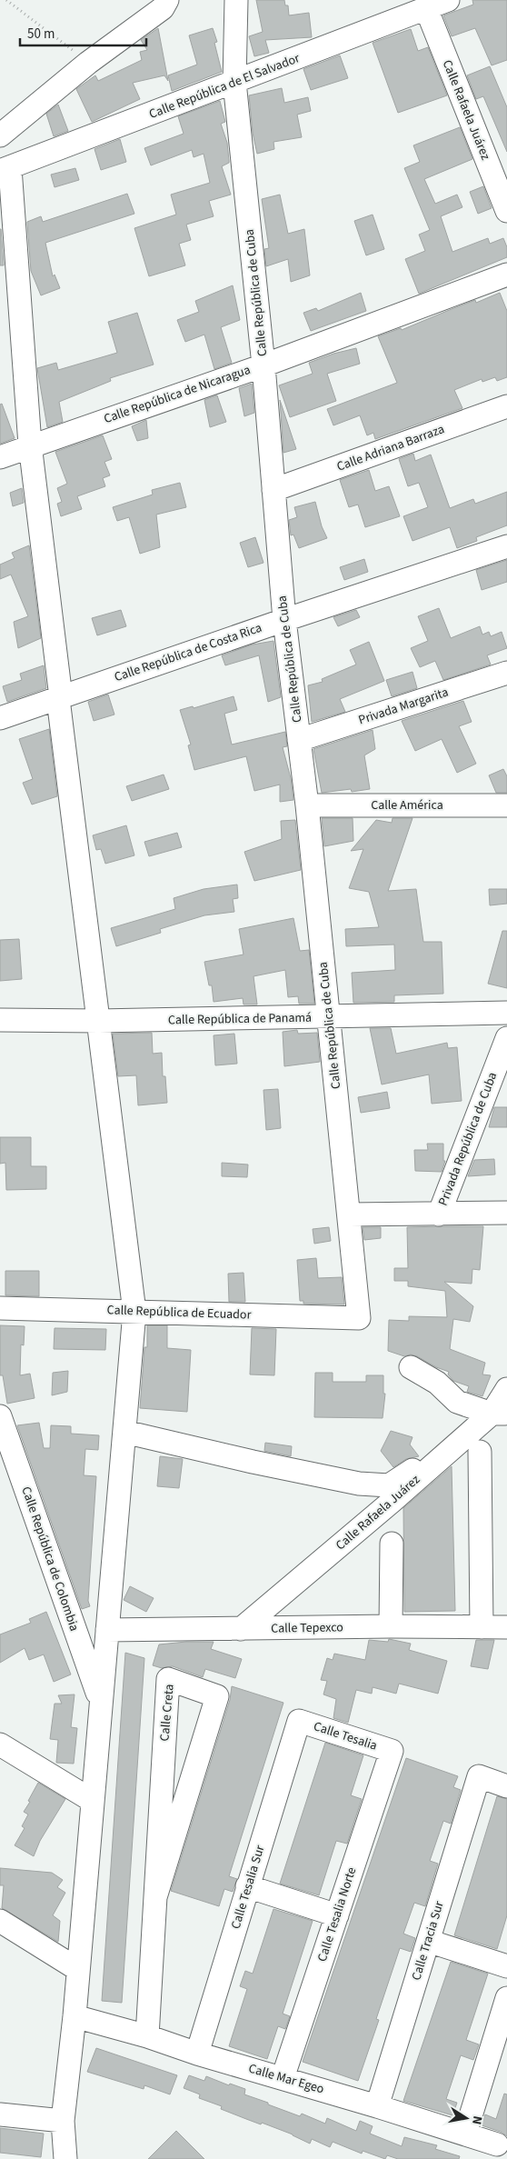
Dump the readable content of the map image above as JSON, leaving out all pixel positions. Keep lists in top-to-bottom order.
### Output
{
  "streets": {
    "street": [
      "Calle República de El Salvador",
      "Calle Rafaela Juárez",
      "Calle República de Cuba",
      "Calle República de Nicaragua",
      "Calle Adriana Barraza",
      "Calle República de Costa Rica",
      "Privada Margarita",
      "Calle América",
      "Calle República de Panamá",
      "Privada República de Cuba",
      "Calle República de Ecuador",
      "Calle República de Colombia",
      "Calle Tepexco",
      "Calle Creta",
      "Calle Tesalia",
      "Calle Tesalia Sur",
      "Calle Tesalia Norte",
      "Calle Tracia Sur",
      "Calle Mar Egeo"
    ]
  },
  "crossings": [
    ["Calle República de El Salvador", "Calle Rafaela Juárez"],
    ["Calle República de El Salvador", "Calle República de Cuba"],
    ["Calle Rafaela Juárez", "Calle Tepexco"],
    ["Calle República de Cuba", "Calle República de Nicaragua"],
    ["Calle República de Cuba", "Calle Adriana Barraza"],
    ["Calle República de Cuba", "Calle República de Costa Rica"],
    ["Calle República de Cuba", "Privada Margarita"],
    ["Calle República de Cuba", "Calle América"],
    ["Calle República de Cuba", "Calle República de Panamá"],
    ["Calle República de Cuba", "Calle República de Ecuador"],
    ["Calle Creta", "Calle Mar Egeo"],
    ["Calle Tesalia", "Calle Tesalia Sur"],
    ["Calle Tesalia", "Calle Tesalia Norte"],
    ["Calle Tesalia Sur", "Calle Mar Egeo"],
    ["Calle Tesalia Norte", "Calle Mar Egeo"],
    ["Calle Tracia Sur", "Calle Mar Egeo"]
  ],
  "scale_bar": "50 m",
  "north": "right"
}
